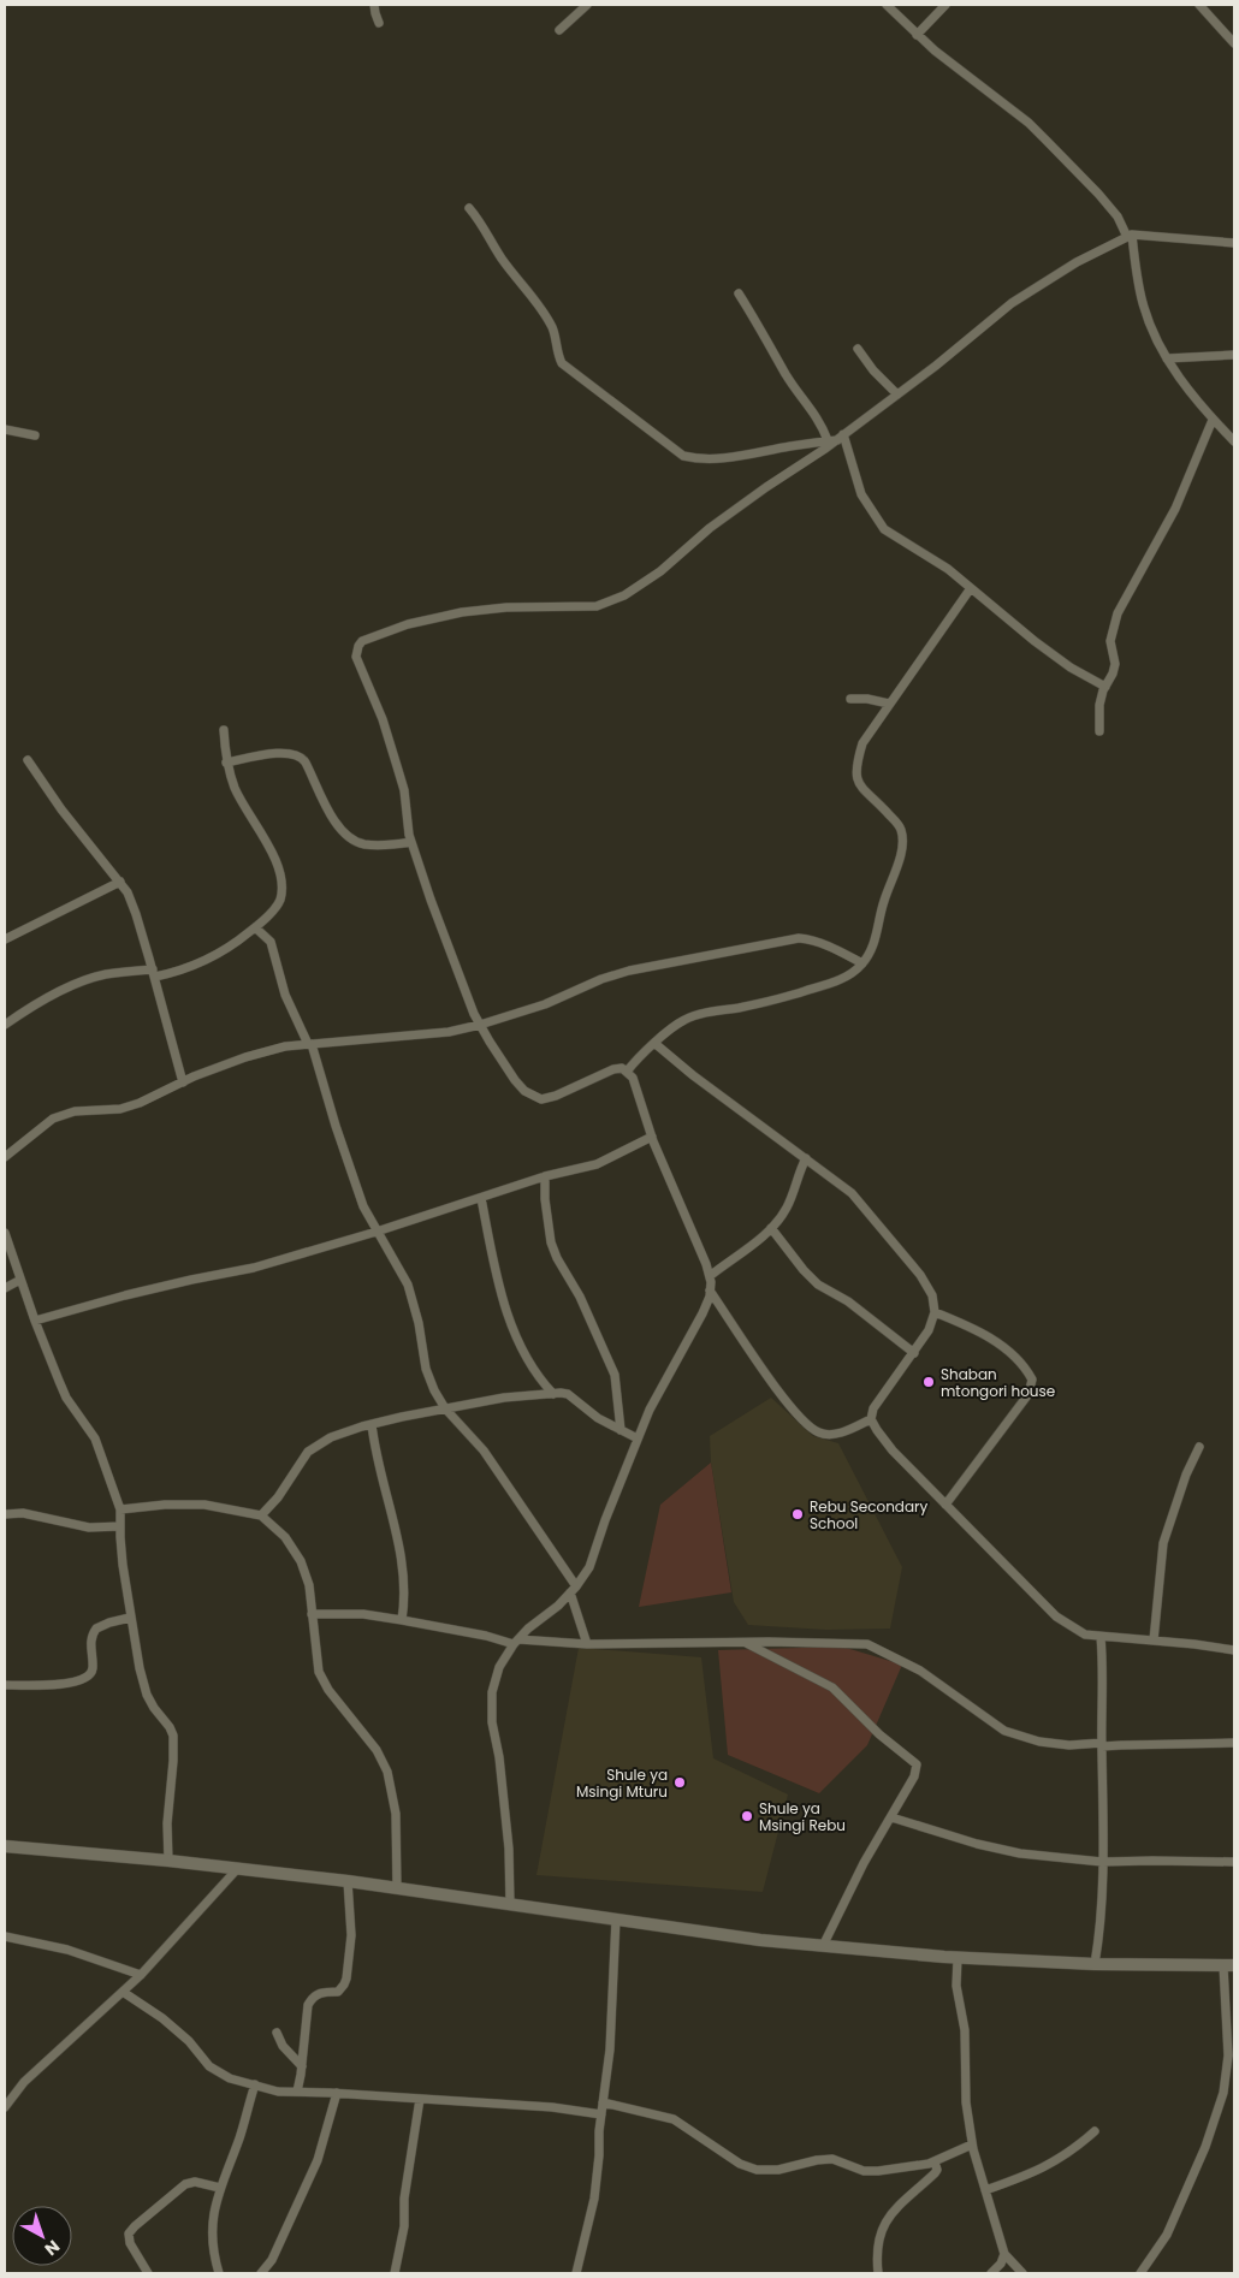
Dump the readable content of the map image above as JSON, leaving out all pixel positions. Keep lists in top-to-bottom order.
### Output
{
  "places": [
    "Shaban mtongori house",
    "Rebu Secondary School",
    "Shule ya Msingi Mturu",
    "Shule ya Msingi Rebu"
  ],
  "north": "bottom right"
}
